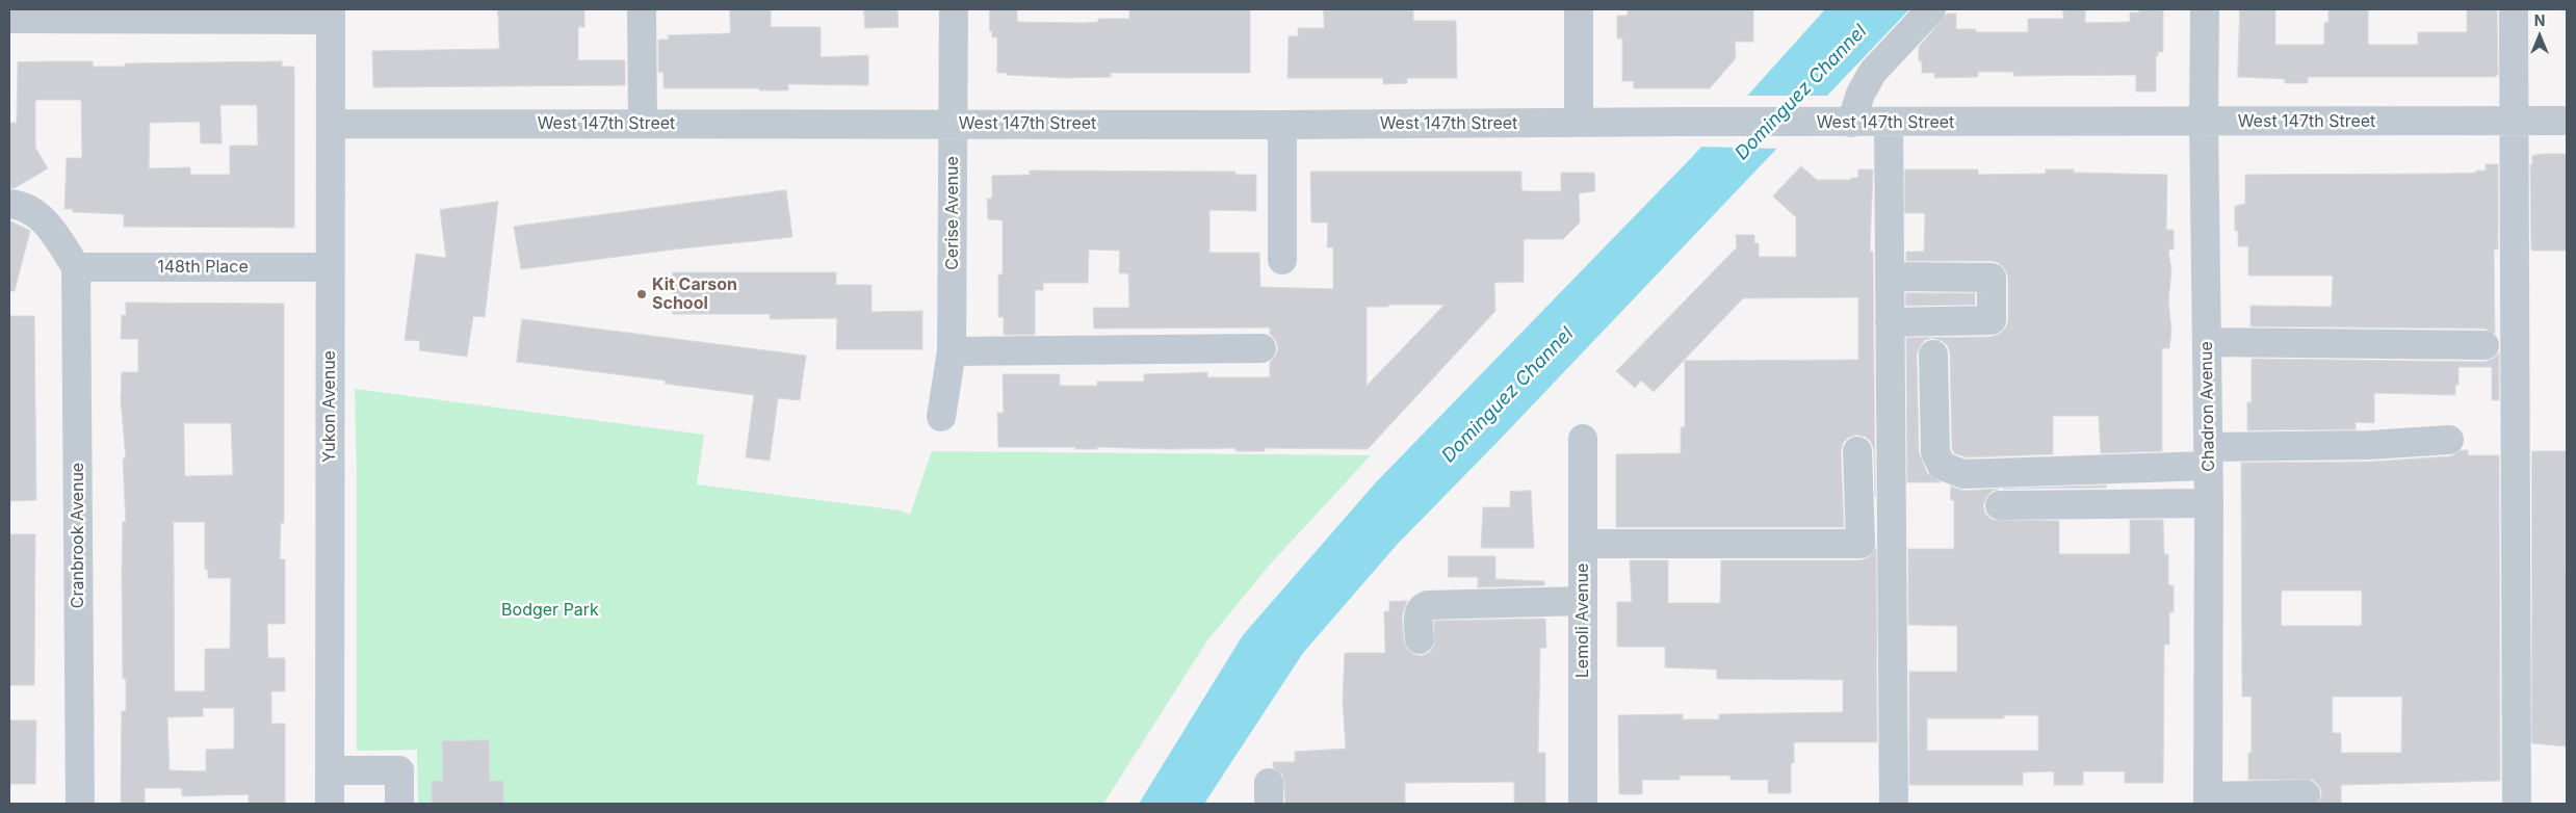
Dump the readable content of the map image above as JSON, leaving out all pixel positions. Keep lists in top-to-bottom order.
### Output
{
  "streets": {
    "street": [
      "West 147th Street",
      "Cerise Avenue",
      "148th Place",
      "Yukon Avenue",
      "Chadron Avenue",
      "Cranbrook Avenue",
      "Lemoli Avenue"
    ]
  },
  "crossings": [
    ["West 147th Street", "Cerise Avenue"],
    ["West 147th Street", "Yukon Avenue"],
    ["West 147th Street", "Chadron Avenue"],
    ["148th Place", "Yukon Avenue"],
    ["148th Place", "Cranbrook Avenue"]
  ],
  "water": ["Dominguez Channel"],
  "parks": ["Bodger Park"],
  "places": ["Kit Carson School"],
  "north": "top"
}
